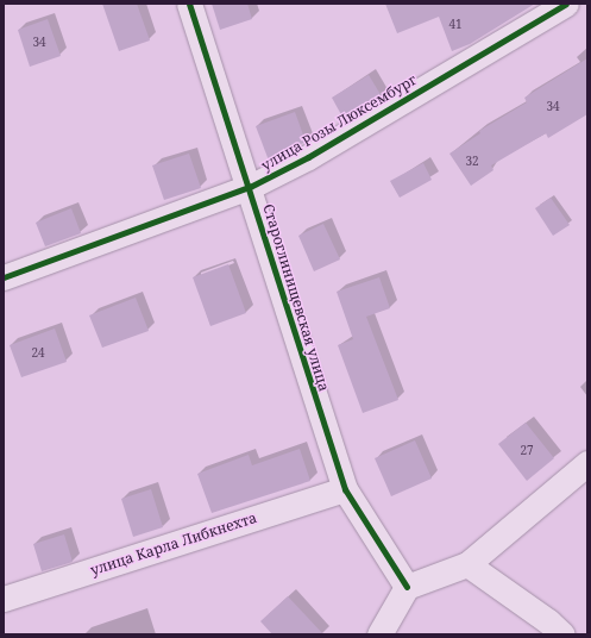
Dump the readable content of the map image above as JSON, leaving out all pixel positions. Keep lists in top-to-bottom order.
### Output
{
  "streets": {
    "street": ["улица Розы Люксембург", "Староглинищевская улица", "улица Карла Либкнехта"]
  },
  "crossings": [
    ["улица Розы Люксембург", "Староглинищевская улица"],
    ["Староглинищевская улица", "улица Карла Либкнехта"]
  ],
  "house_numbers": [
    "41",
    "34",
    "34",
    "32",
    "24",
    "27"
  ]
}
